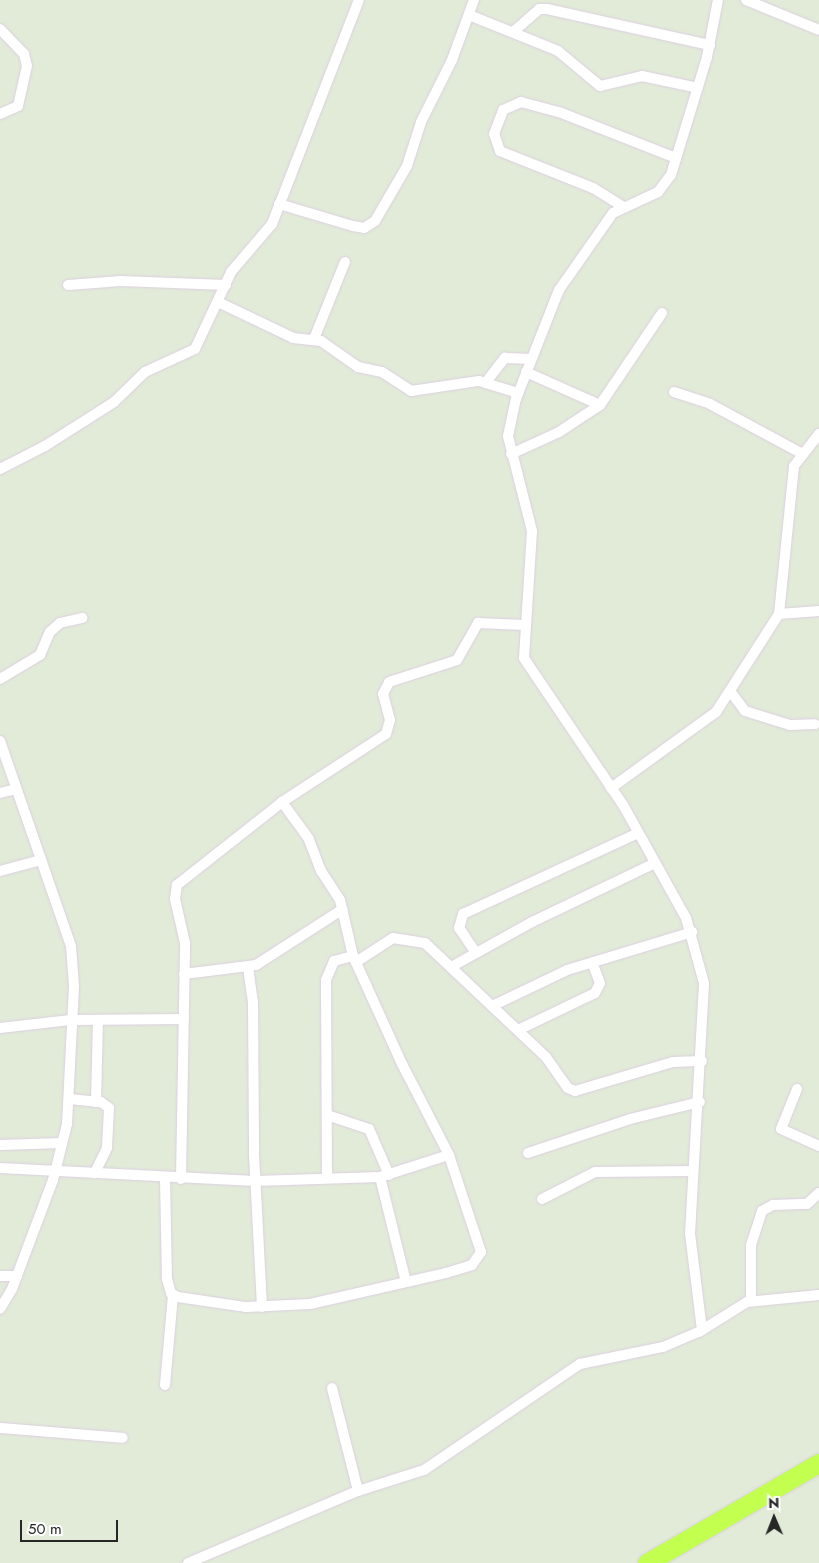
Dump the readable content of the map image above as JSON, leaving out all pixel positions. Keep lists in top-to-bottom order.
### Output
{
  "scale_bar": "50 m",
  "north": "top"
}
